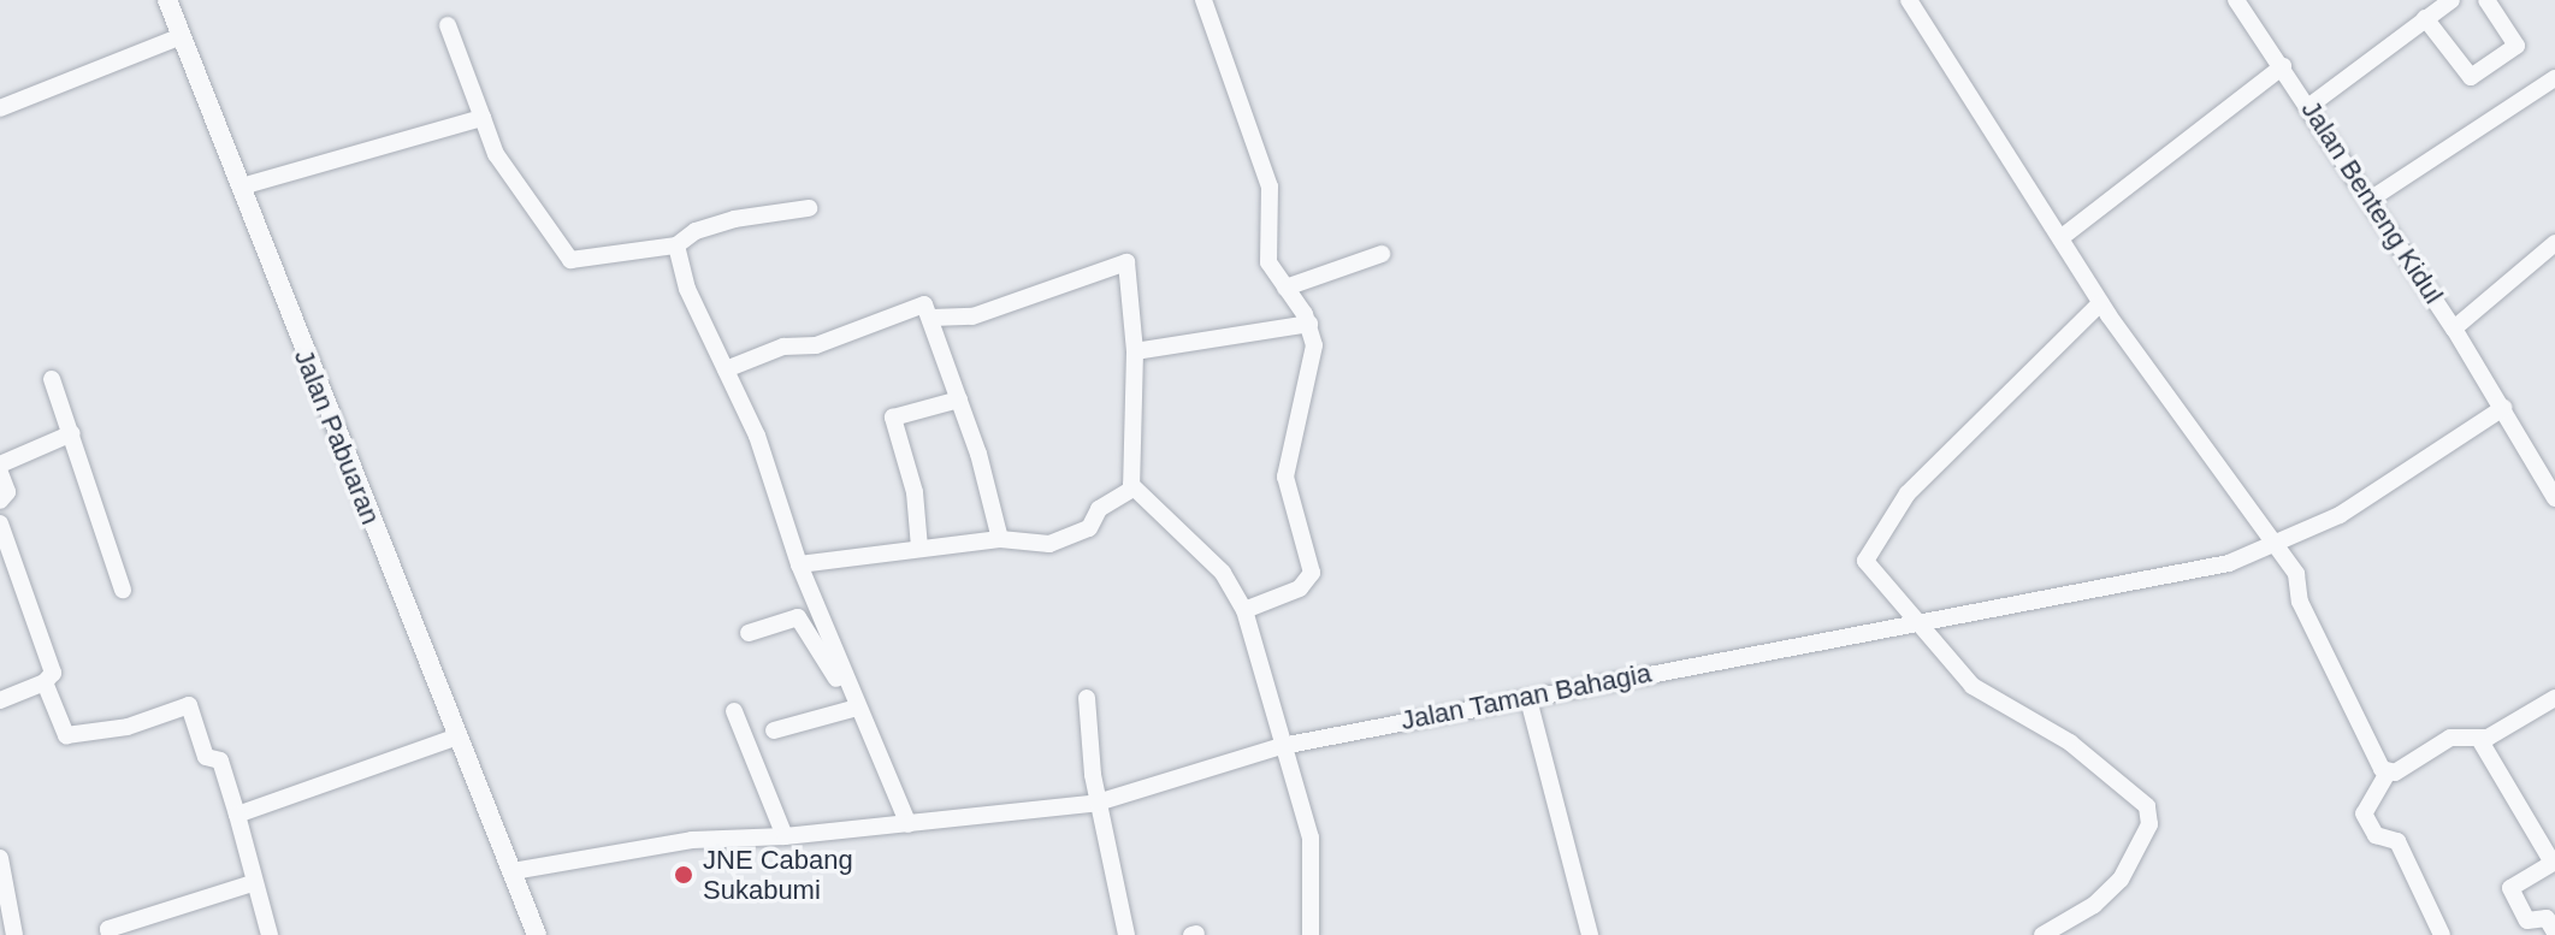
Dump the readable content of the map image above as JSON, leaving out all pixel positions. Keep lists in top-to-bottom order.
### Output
{
  "streets": {
    "street": ["Jalan Benteng Kidul", "Jalan Pabuaran", "Jalan Taman Bahagia"]
  },
  "crossings": [
    ["Jalan Benteng Kidul", "Jalan Taman Bahagia"],
    ["Jalan Pabuaran", "Jalan Taman Bahagia"]
  ],
  "places": ["JNE Cabang Sukabumi"]
}
